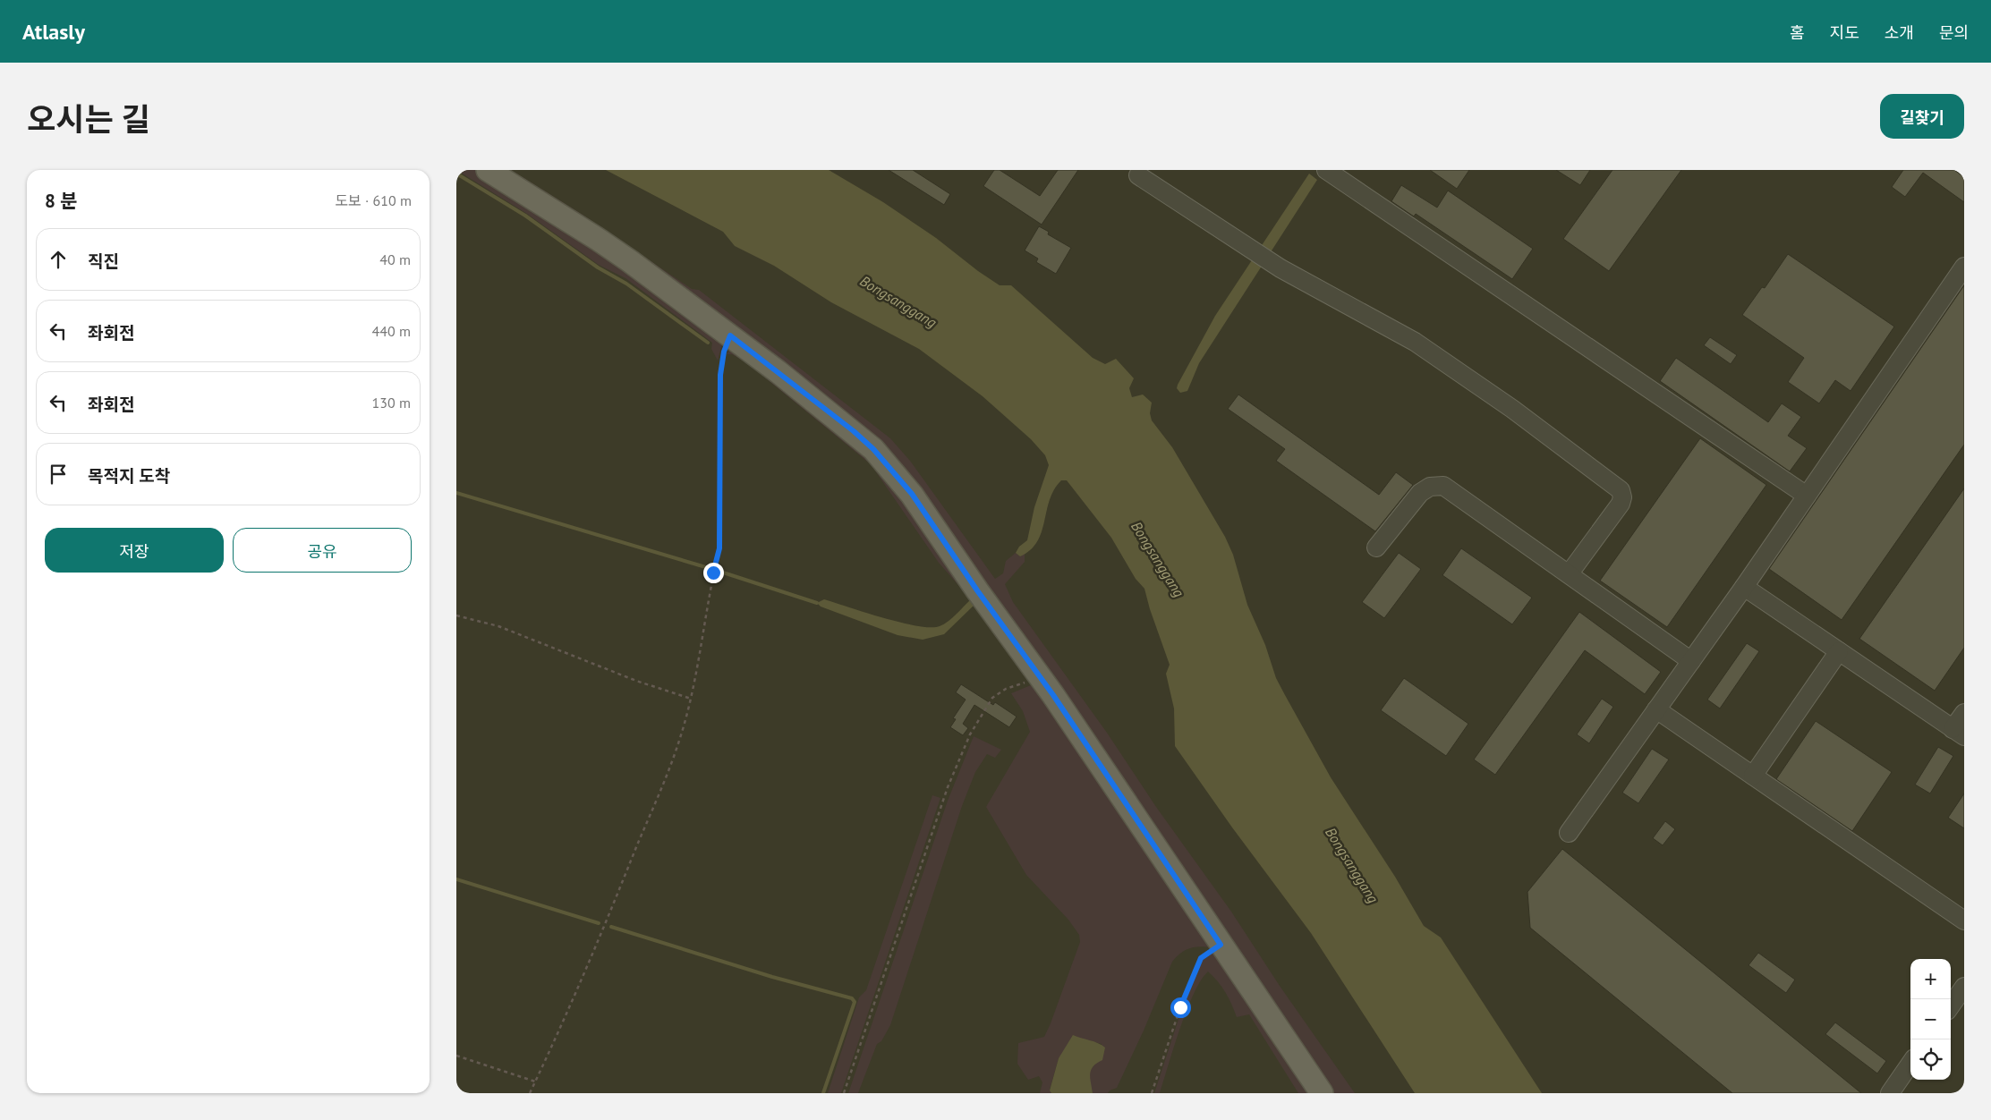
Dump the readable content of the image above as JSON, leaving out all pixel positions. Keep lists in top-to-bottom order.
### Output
{
  "water": ["Bongsanggang"],
  "page": {
    "header": "Atlasly",
    "nav": [
      "홈",
      "지도",
      "소개",
      "문의"
    ],
    "title": "오시는 길",
    "buttons": [
      "길찾기",
      ["저장", "공유"]
    ],
    "heading": ["8 분", "도보 · 610 m"],
    "list": [
      ["직진", "40 m"],
      ["좌회전", "440 m"],
      ["좌회전", "130 m"],
      "목적지 도착"
    ],
    "map_buttons": ["+", "−"]
  }
}
